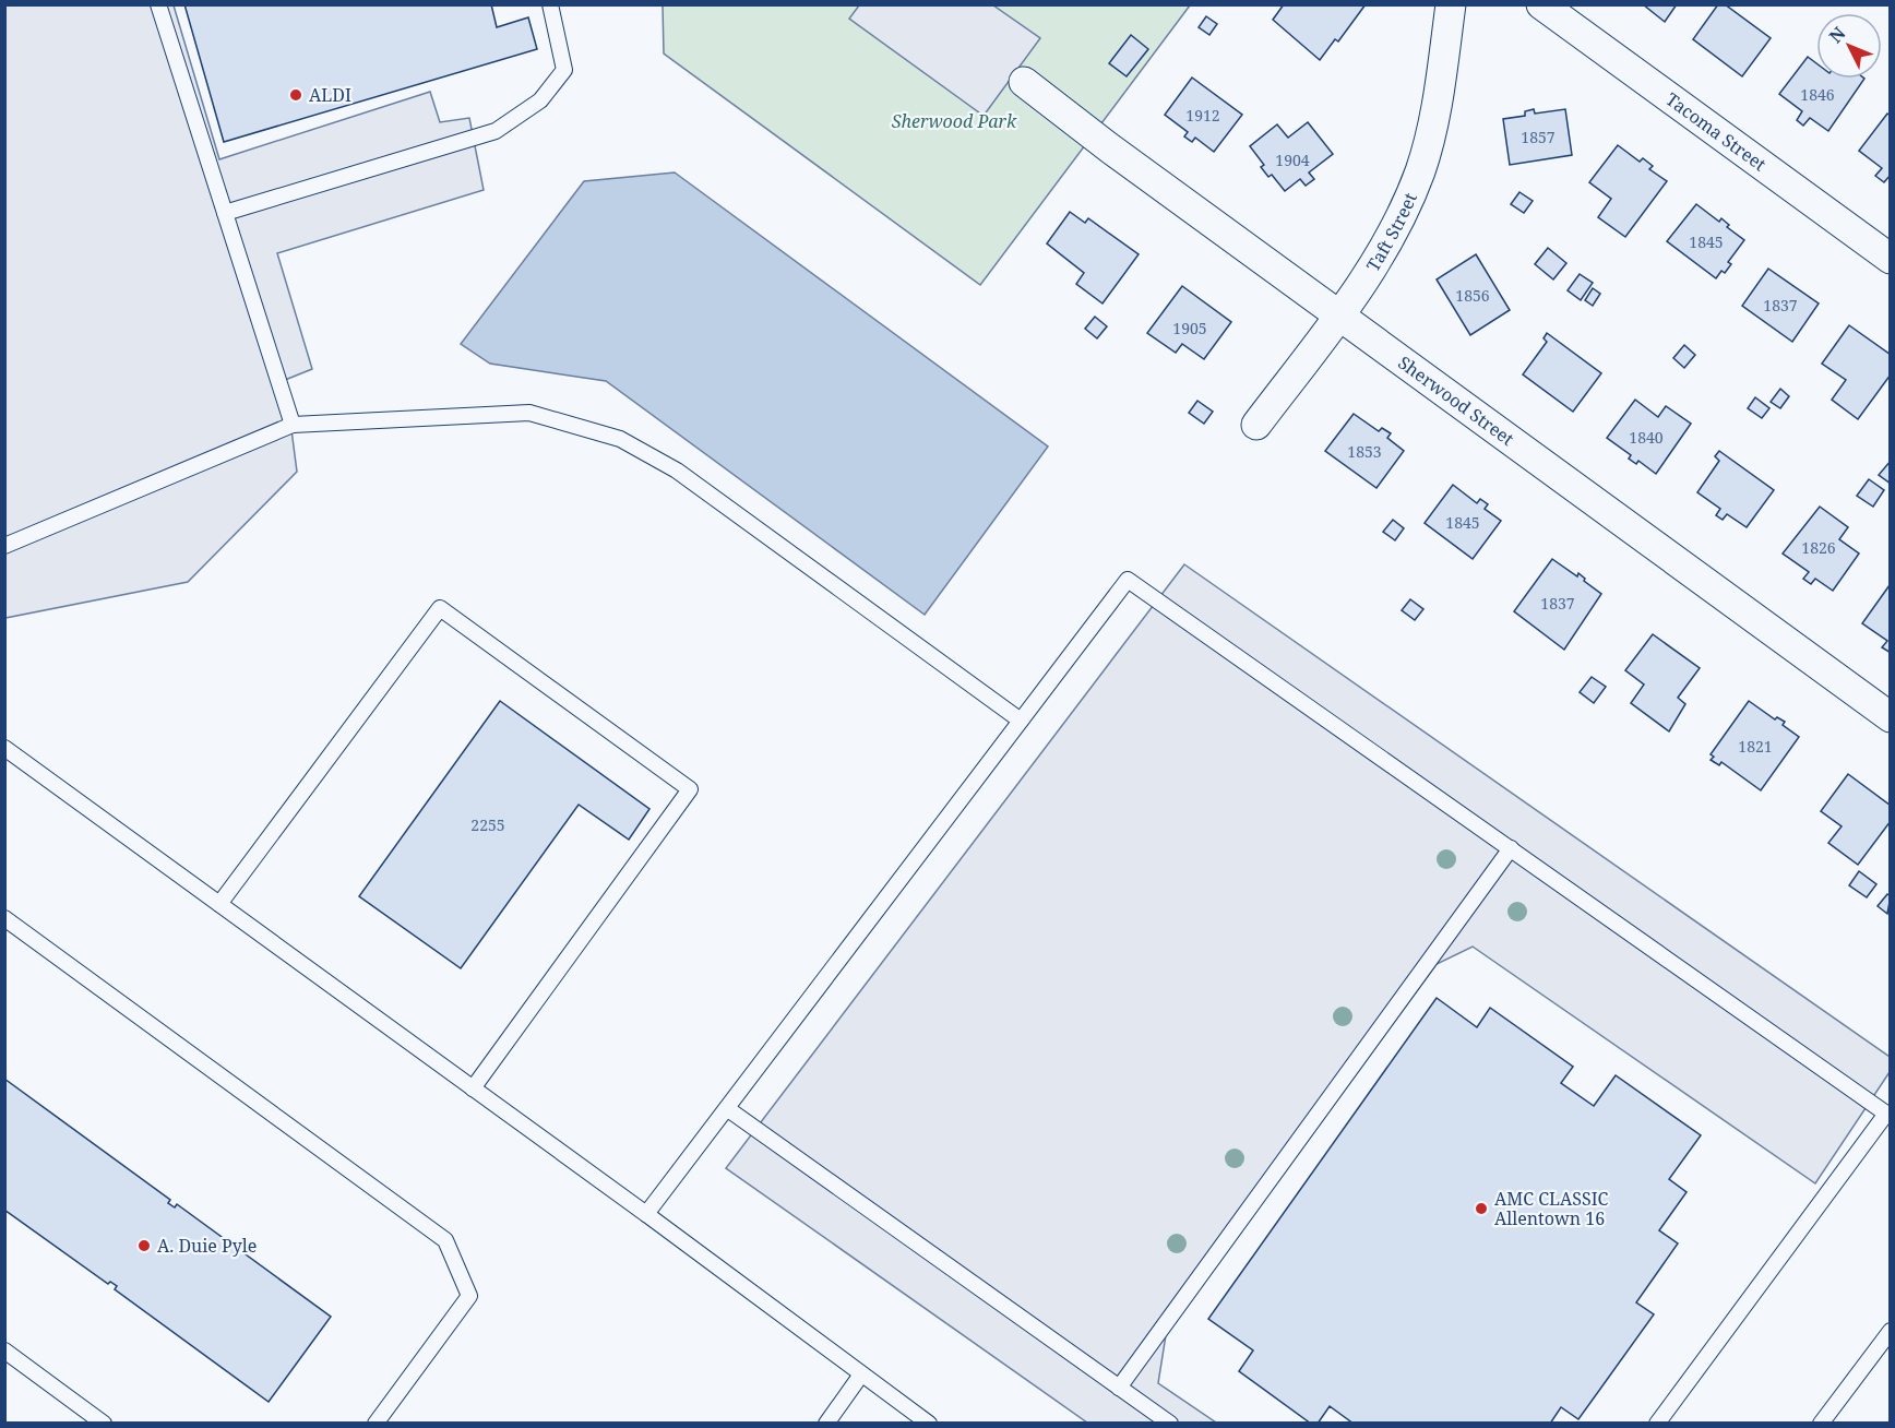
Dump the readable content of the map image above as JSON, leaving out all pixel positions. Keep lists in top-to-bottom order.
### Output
{
  "streets": {
    "street": ["Tacoma Street", "Taft Street", "Sherwood Street"]
  },
  "crossings": [
    ["Taft Street", "Sherwood Street"]
  ],
  "parks": ["Sherwood Park"],
  "places": ["ALDI", "AMC CLASSIC Allentown 16", "A. Duie Pyle"],
  "house_numbers": [
    "1846",
    "1912",
    "1857",
    "1904",
    "1845",
    "1856",
    "1837",
    "1905",
    "1840",
    "1853",
    "1845",
    "1826",
    "1837",
    "1821",
    "2255"
  ],
  "north": "top left"
}
